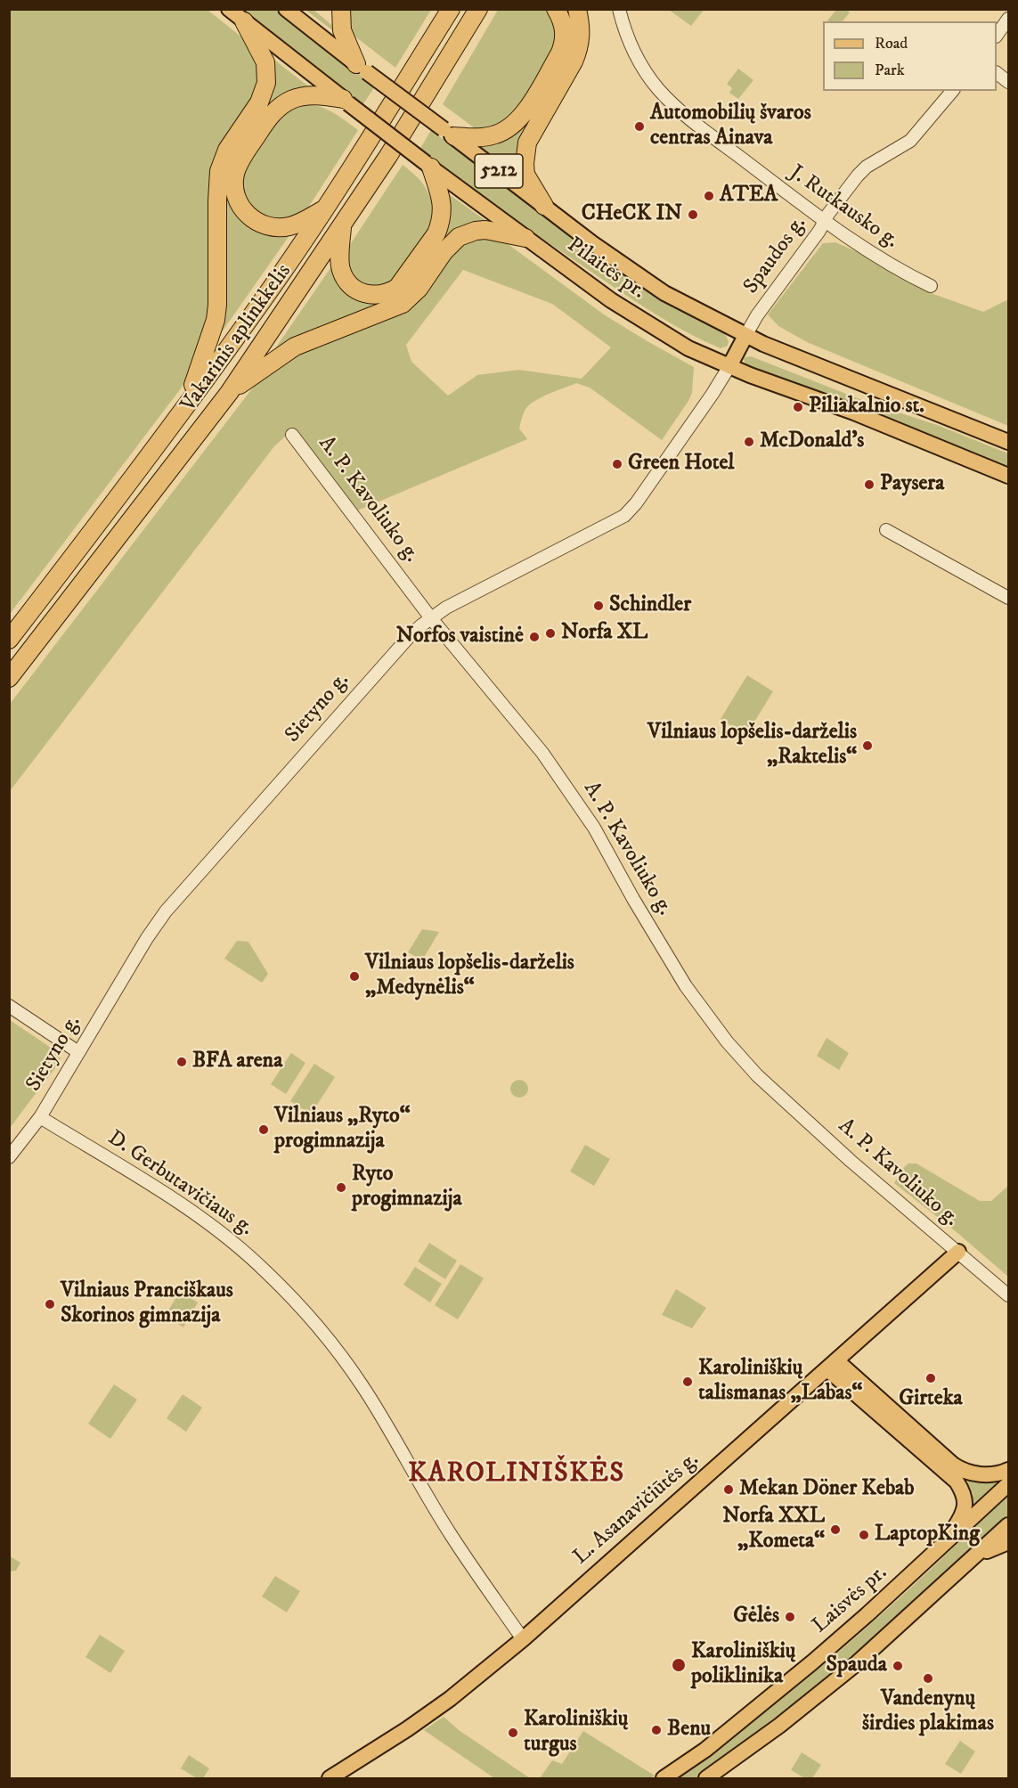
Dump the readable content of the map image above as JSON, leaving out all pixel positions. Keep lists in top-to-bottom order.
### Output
{
  "streets": {
    "highway": ["Vakarinis aplinkkelis"],
    "main road": [
      "5212",
      "Pilaitės pr.",
      "L. Asanavičiūtės g.",
      "Laisvės pr."
    ],
    "street": [
      "J. Rutkausko g.",
      "Spaudos g.",
      "A. P. Kavoliuko g.",
      "Sietyno g.",
      "D. Gerbutavičiaus g."
    ]
  },
  "crossings": [
    ["J. Rutkausko g.", "Spaudos g."],
    ["Spaudos g.", "Pilaitės pr."],
    ["Pilaitės pr.", "Sietyno g."],
    ["A. P. Kavoliuko g.", "Sietyno g."],
    ["A. P. Kavoliuko g.", "L. Asanavičiūtės g."],
    ["Sietyno g.", "D. Gerbutavičiaus g."],
    ["D. Gerbutavičiaus g.", "L. Asanavičiūtės g."]
  ],
  "districts": ["KAROLINIŠKĖS"],
  "places": [
    "Automobilių švaros centras Ainava",
    "ATEA",
    "CHeCK IN",
    "Piliakalnio st.",
    "McDonald's",
    "Green Hotel",
    "Paysera",
    "Schindler",
    "Norfa XL",
    "Norfos vaistinė",
    "Vilniaus lopšelis-darželis „Raktelis“",
    "Vilniaus lopšelis-darželis „Medynėlis“",
    "BFA arena",
    "Vilniaus „Ryto“ progimnazija",
    "Ryto progimnazija",
    "Vilniaus Pranciškaus Skorinos gimnazija",
    "Girteka",
    "Karoliniškių talismanas „Labas“",
    "Mekan Döner Kebab",
    "Norfa XXL „Kometa“",
    "LaptopKing",
    "Gėlės",
    "Karoliniškių poliklinika",
    "Spauda",
    "Vandenynų širdies plakimas",
    "Benu",
    "Karoliniškių turgus"
  ],
  "legend": ["Road", "Park"]
}
